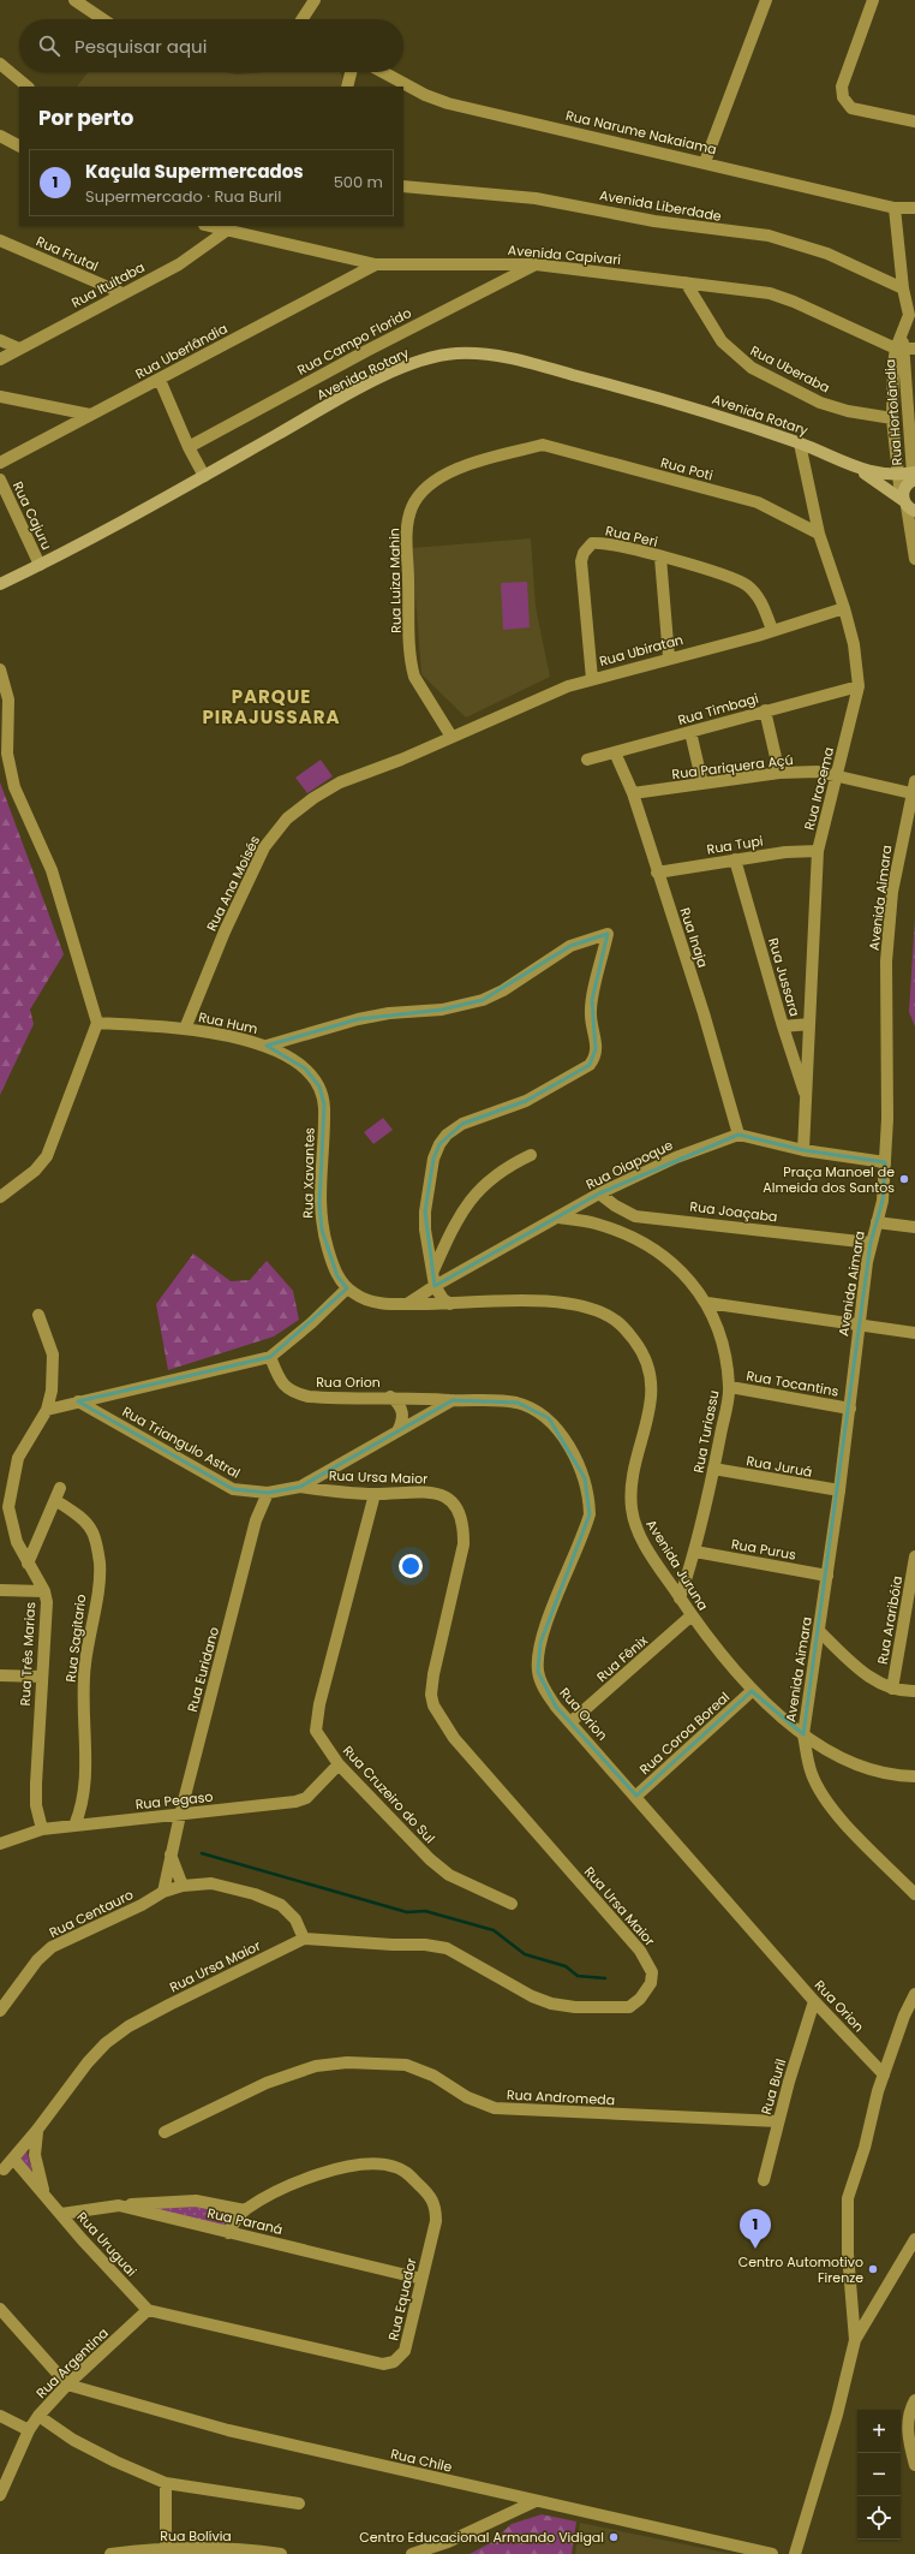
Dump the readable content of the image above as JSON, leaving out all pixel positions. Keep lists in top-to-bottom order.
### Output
{
  "streets": {
    "main road": ["Avenida Rotary"],
    "street": [
      "Rua Narume Nakaiama",
      "Avenida Liberdade",
      "Rua Frutal",
      "Avenida Capivari",
      "Rua Ituitaba",
      "Rua Campo Florido",
      "Rua Uberlândia",
      "Rua Uberaba",
      "Rua Hortolândia",
      "Rua Poti",
      "Rua Cajuru",
      "Rua Peri",
      "Rua Luiza Mahin",
      "Rua Ubiratan",
      "Rua Timbagi",
      "Rua Pariquera Açú",
      "Rua Iracema",
      "Rua Tupi",
      "Rua Ana Moisés",
      "Avenida Aimara",
      "Rua Inaja",
      "Rua Jussara",
      "Rua Hum",
      "Rua Oiapoque",
      "Rua Xavantes",
      "Rua Joaçaba",
      "Rua Orion",
      "Rua Tocantins",
      "Rua Turiassu",
      "Rua Triangulo Astral",
      "Rua Juruá",
      "Rua Ursa Maior",
      "Rua Purus",
      "Avenida Juruna",
      "Rua Araribóia",
      "Rua Sagitario",
      "Rua Três Marias",
      "Rua Fênix",
      "Rua Euridano",
      "Rua Coroa Boreal",
      "Rua Cruzeiro do Sul",
      "Rua Pegaso",
      "Rua Centauro",
      "Rua Buril",
      "Rua Andromeda",
      "Rua Paraná",
      "Rua Uruguai",
      "Rua Equador",
      "Rua Argentina",
      "Rua Chile",
      "Rua Bolívia"
    ]
  },
  "crossings": [
    ["Rua Frutal", "Rua Ituitaba"],
    ["Avenida Capivari", "Rua Ituitaba"],
    ["Avenida Capivari", "Rua Campo Florido"],
    ["Avenida Capivari", "Rua Uberlândia"],
    ["Avenida Capivari", "Rua Uberaba"],
    ["Avenida Capivari", "Rua Hortolândia"],
    ["Rua Uberaba", "Rua Hortolândia"],
    ["Avenida Rotary", "Rua Hortolândia"],
    ["Avenida Rotary", "Rua Cajuru"],
    ["Avenida Rotary", "Rua Iracema"],
    ["Rua Poti", "Rua Luiza Mahin"],
    ["Rua Poti", "Rua Iracema"],
    ["Rua Peri", "Rua Ubiratan"],
    ["Rua Luiza Mahin", "Rua Ubiratan"],
    ["Rua Luiza Mahin", "Rua Ana Moisés"],
    ["Rua Ubiratan", "Rua Iracema"],
    ["Rua Ubiratan", "Rua Ana Moisés"],
    ["Rua Timbagi", "Rua Iracema"],
    ["Rua Timbagi", "Rua Inaja"],
    ["Rua Pariquera Açú", "Rua Iracema"],
    ["Rua Pariquera Açú", "Avenida Aimara"],
    ["Rua Pariquera Açú", "Rua Inaja"],
    ["Rua Iracema", "Rua Tupi"],
    ["Rua Iracema", "Rua Jussara"],
    ["Rua Tupi", "Rua Inaja"],
    ["Rua Tupi", "Rua Jussara"],
    ["Rua Ana Moisés", "Rua Hum"],
    ["Avenida Aimara", "Rua Joaçaba"],
    ["Avenida Aimara", "Rua Tocantins"],
    ["Avenida Aimara", "Rua Juruá"],
    ["Avenida Aimara", "Rua Purus"],
    ["Avenida Aimara", "Avenida Juruna"],
    ["Rua Inaja", "Rua Oiapoque"],
    ["Rua Hum", "Rua Xavantes"],
    ["Rua Oiapoque", "Rua Joaçaba"],
    ["Rua Oiapoque", "Rua Turiassu"],
    ["Rua Oiapoque", "Avenida Juruna"],
    ["Rua Orion", "Rua Triangulo Astral"],
    ["Rua Orion", "Rua Fênix"],
    ["Rua Orion", "Rua Coroa Boreal"],
    ["Rua Orion", "Rua Buril"],
    ["Rua Tocantins", "Rua Turiassu"],
    ["Rua Turiassu", "Rua Juruá"],
    ["Rua Turiassu", "Rua Purus"],
    ["Rua Turiassu", "Avenida Juruna"],
    ["Rua Triangulo Astral", "Rua Ursa Maior"],
    ["Rua Triangulo Astral", "Rua Euridano"],
    ["Rua Ursa Maior", "Rua Cruzeiro do Sul"],
    ["Rua Ursa Maior", "Rua Centauro"],
    ["Rua Ursa Maior", "Rua Uruguai"],
    ["Avenida Juruna", "Rua Fênix"],
    ["Avenida Juruna", "Rua Coroa Boreal"],
    ["Rua Sagitario", "Rua Pegaso"],
    ["Rua Três Marias", "Rua Pegaso"],
    ["Rua Euridano", "Rua Pegaso"],
    ["Rua Euridano", "Rua Centauro"],
    ["Rua Cruzeiro do Sul", "Rua Pegaso"],
    ["Rua Buril", "Rua Andromeda"],
    ["Rua Paraná", "Rua Uruguai"],
    ["Rua Paraná", "Rua Equador"],
    ["Rua Uruguai", "Rua Equador"],
    ["Rua Uruguai", "Rua Argentina"],
    ["Rua Equador", "Rua Argentina"],
    ["Rua Argentina", "Rua Chile"]
  ],
  "districts": ["PARQUE PIRAJUSSARA"],
  "places": ["Praça Manoel de Almeida dos Santos", "Centro Automotivo Firenze", "Centro Educacional Armando Vidigal"],
  "page": {
    "search": "Pesquisar aqui",
    "heading": "Por perto",
    "list": [
      {
        "mark": "1",
        "name": "Kaçula Supermercados",
        "note": "Supermercado · Rua Buril",
        "value": "500 m"
      }
    ],
    "pins": "1",
    "map_buttons": ["+", "−"]
  }
}
